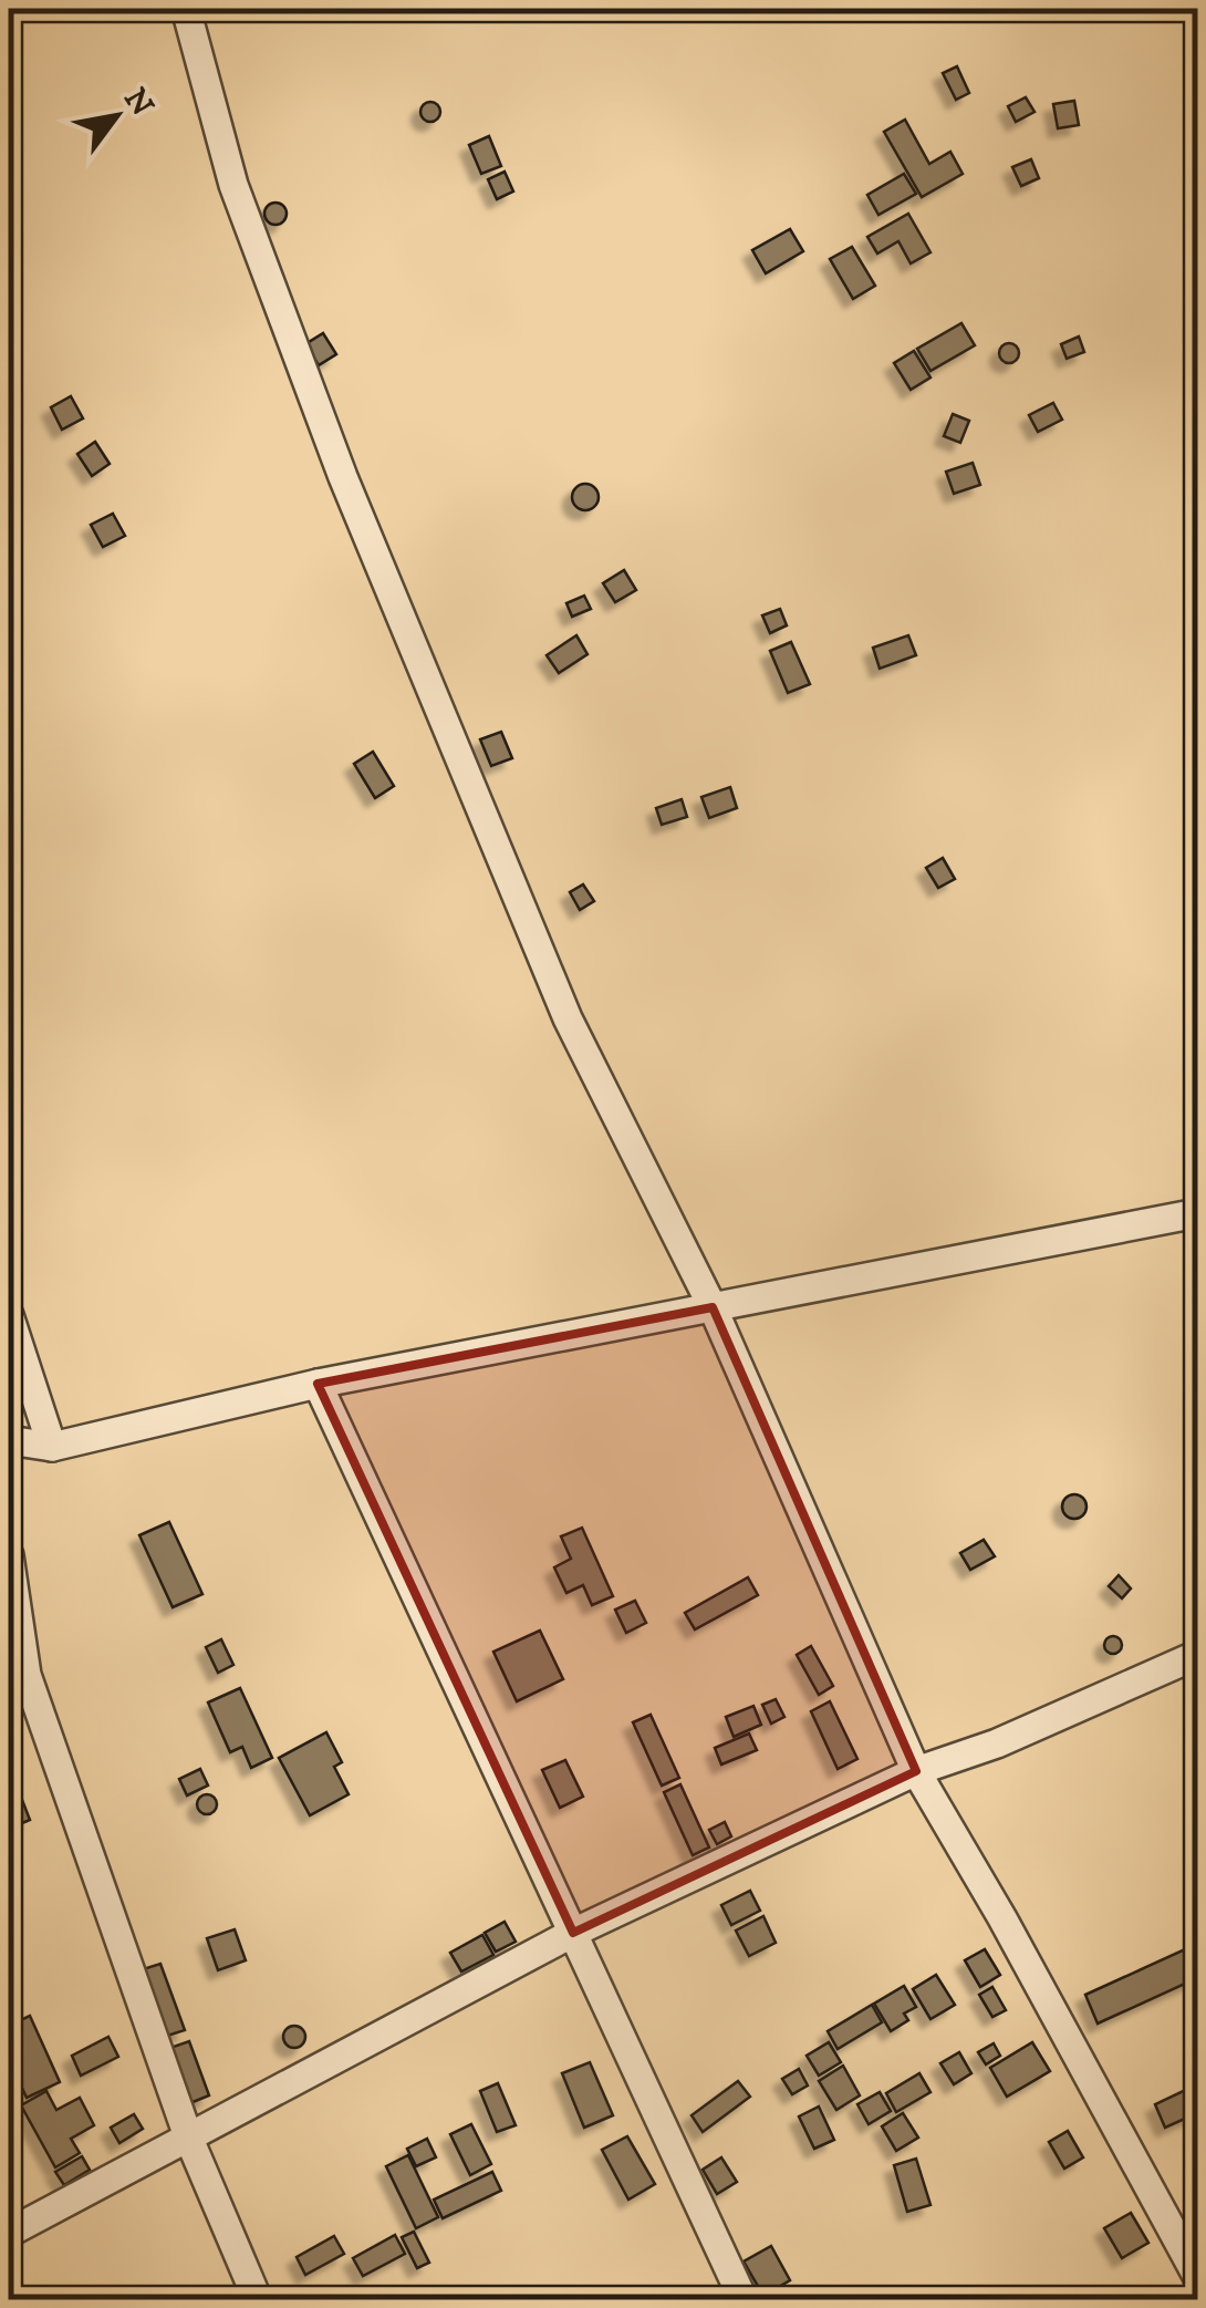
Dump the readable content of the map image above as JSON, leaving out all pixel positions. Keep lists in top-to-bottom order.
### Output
{
  "north": "top right"
}
